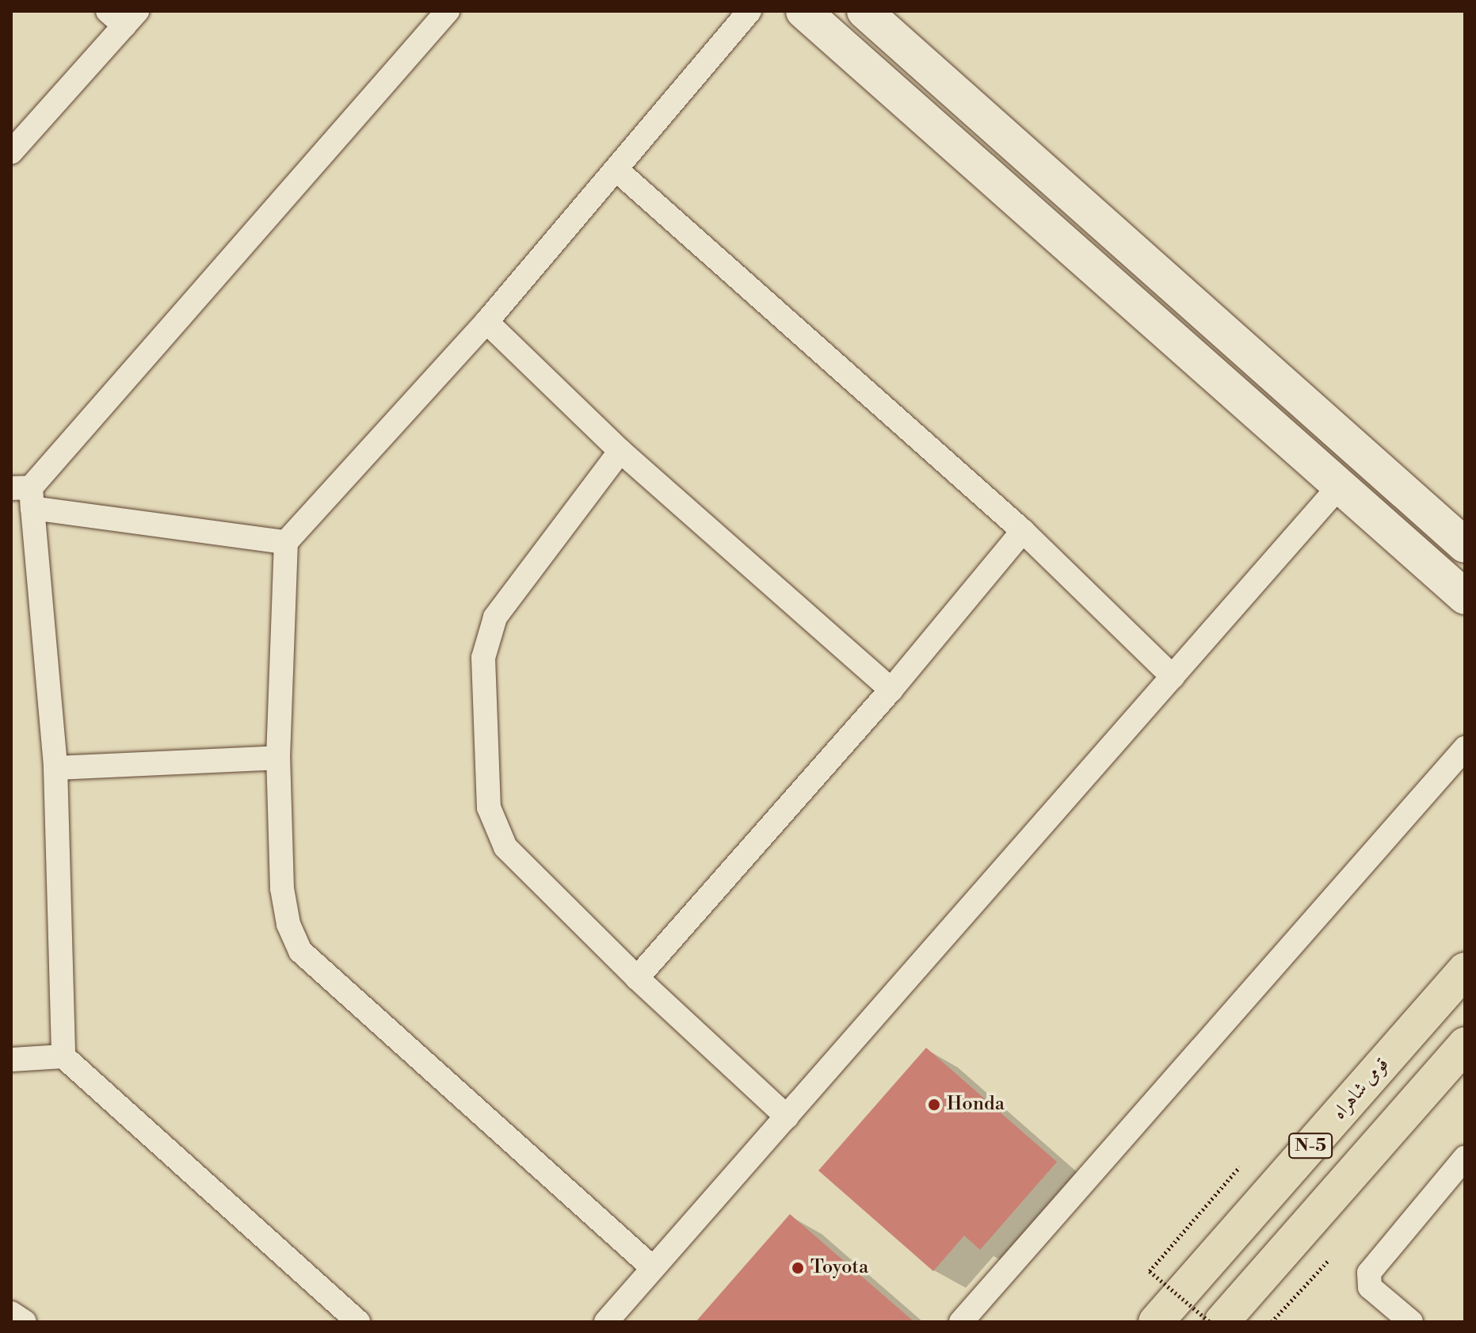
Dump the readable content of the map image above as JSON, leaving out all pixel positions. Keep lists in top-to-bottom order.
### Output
{
  "streets": {
    "highway": ["قومی شاہراہ", "N-5"]
  },
  "places": ["Honda", "Toyota"]
}
